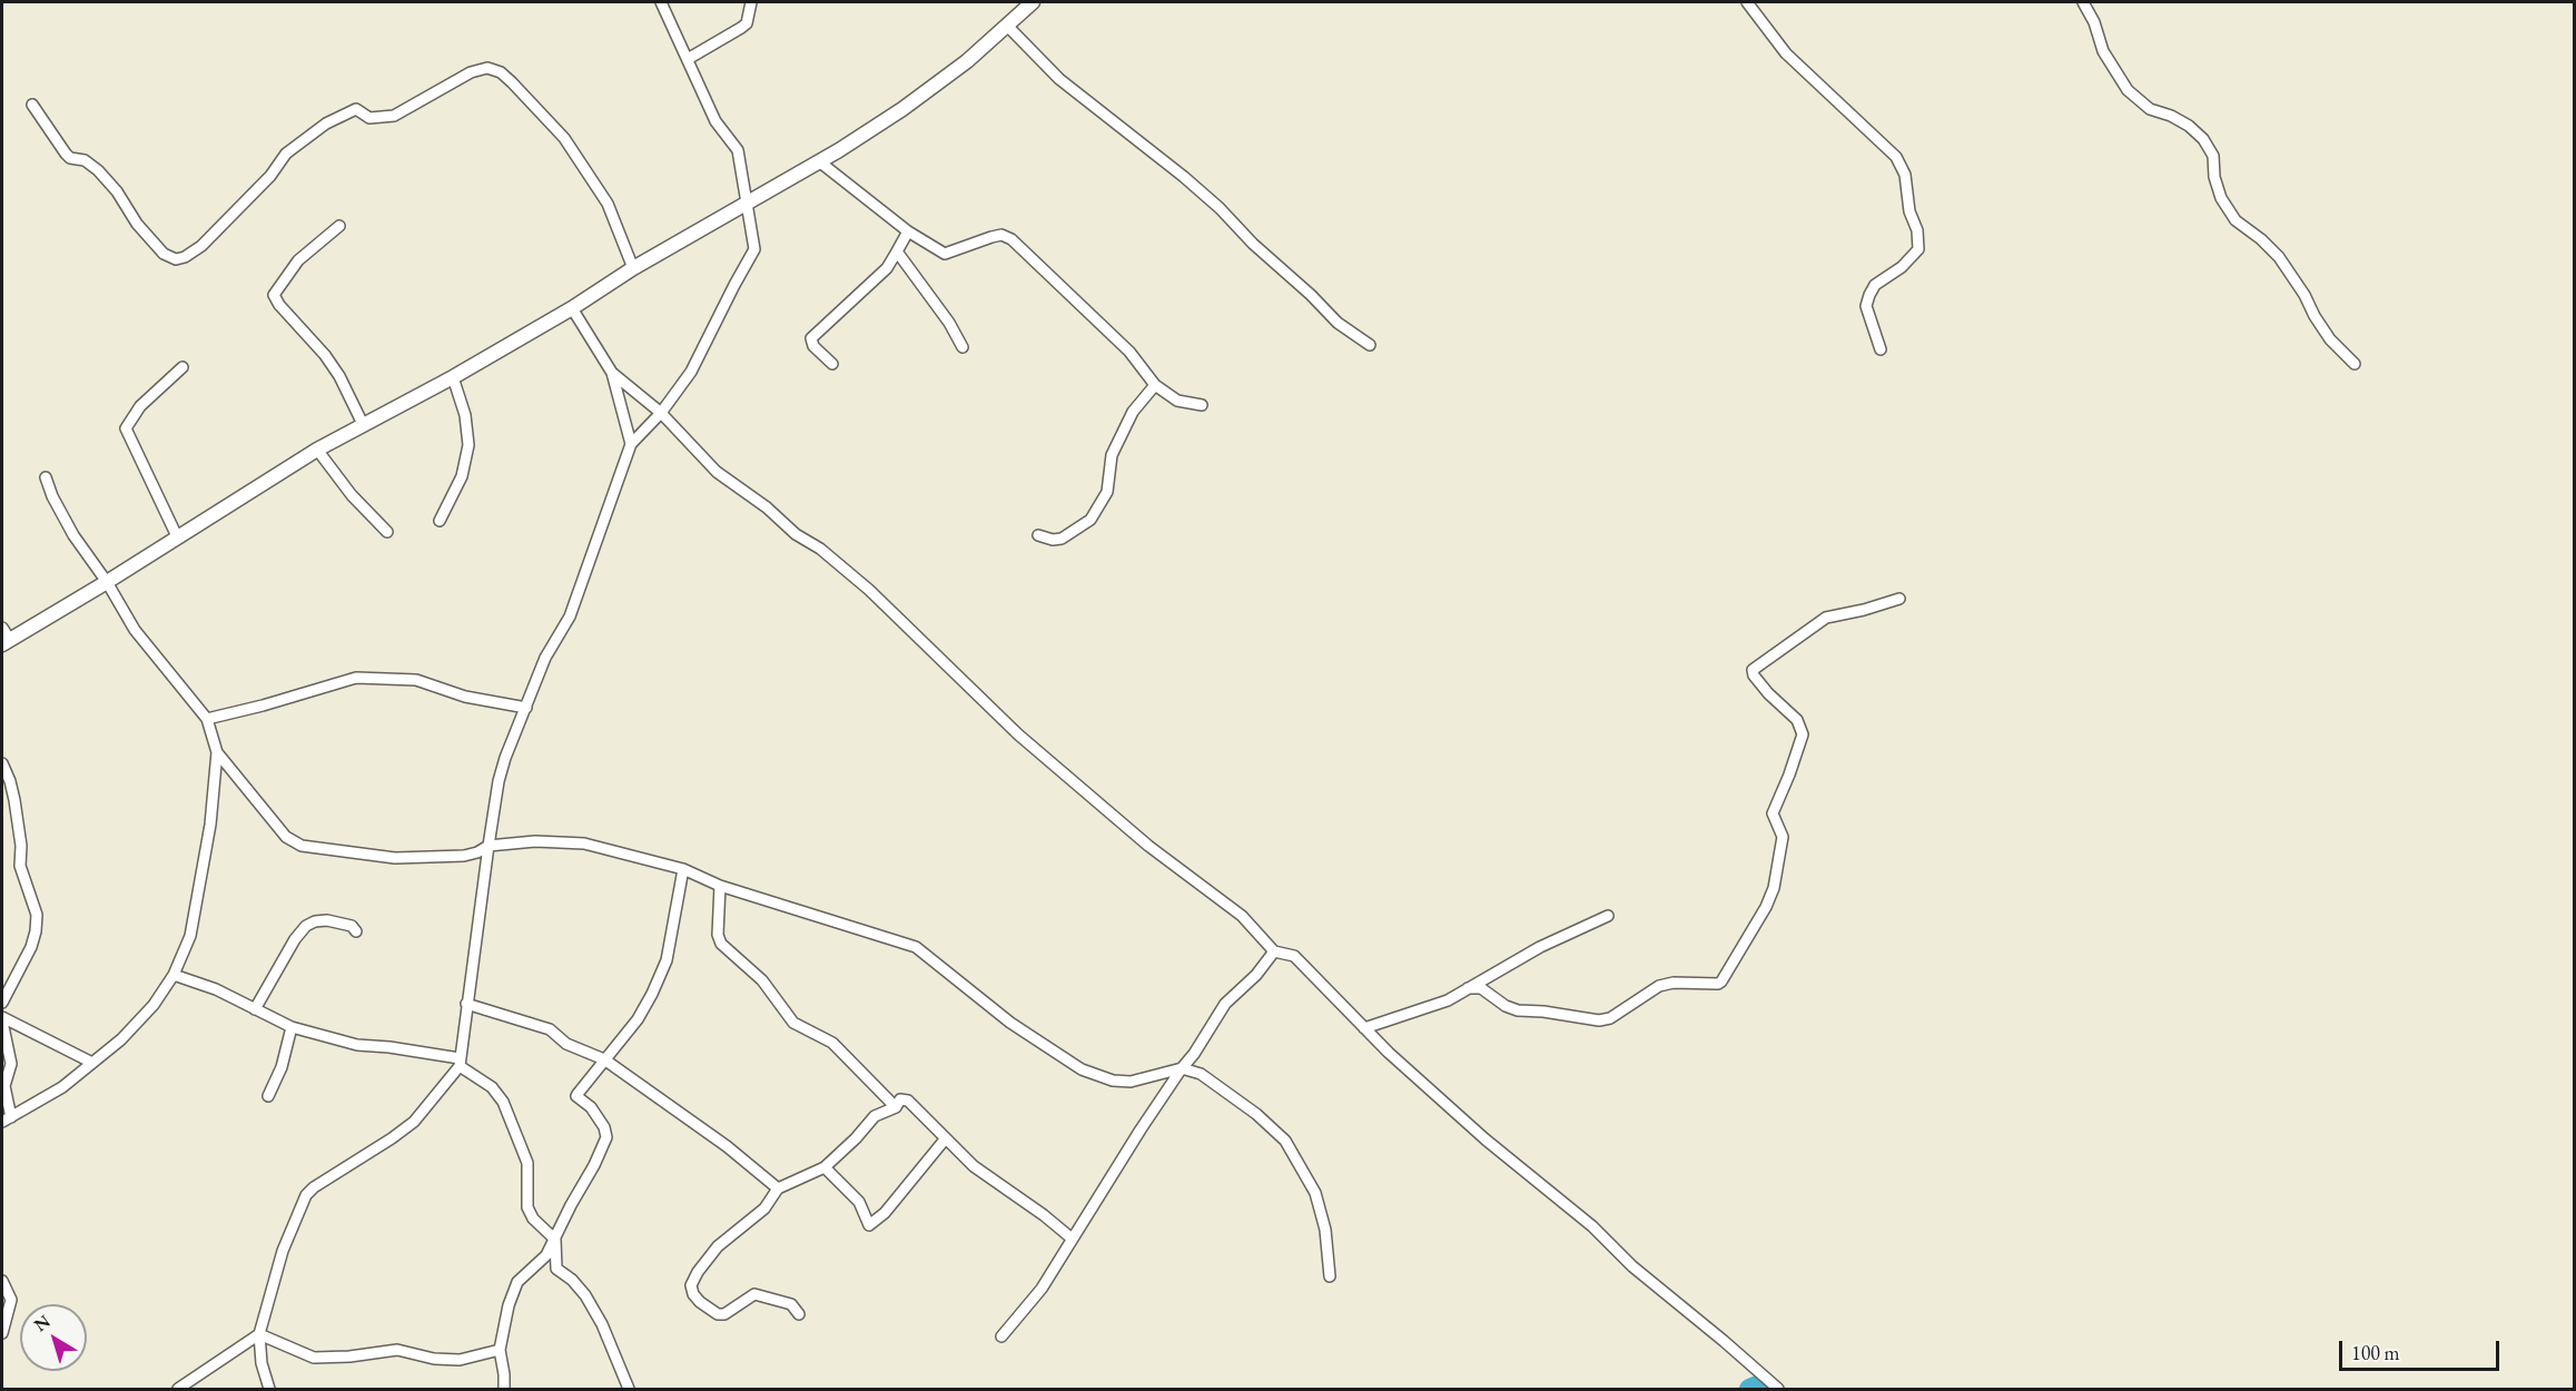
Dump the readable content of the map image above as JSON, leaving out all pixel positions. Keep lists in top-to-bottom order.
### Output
{
  "scale_bar": "100 m",
  "north": "top left"
}
